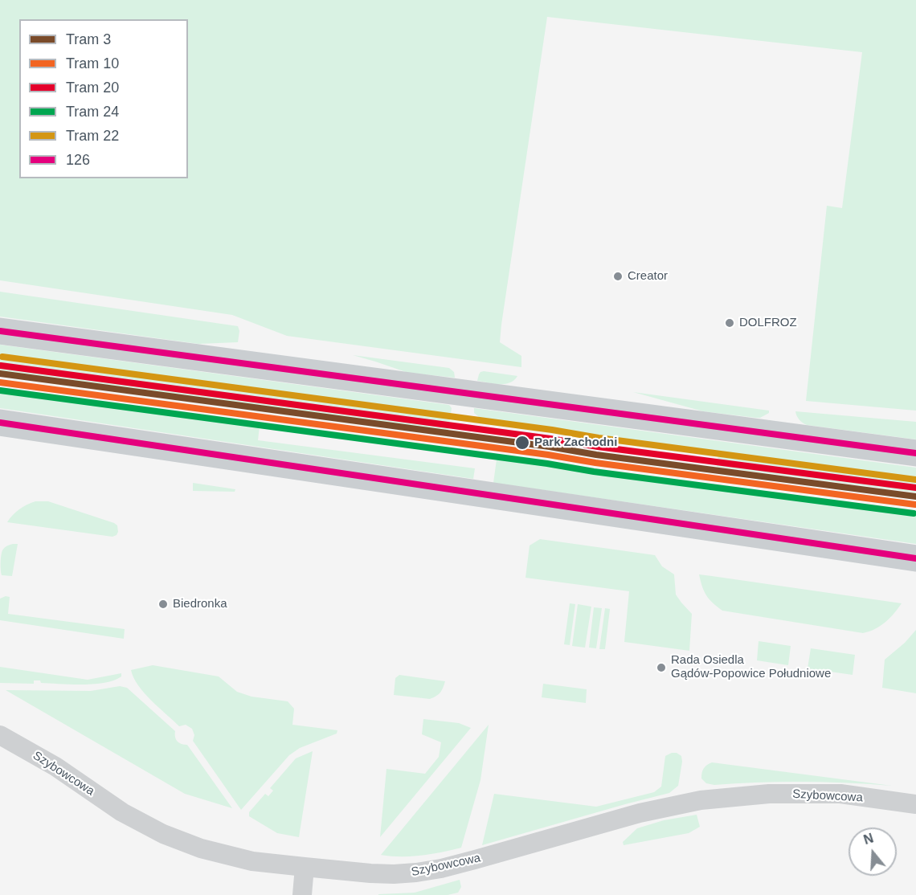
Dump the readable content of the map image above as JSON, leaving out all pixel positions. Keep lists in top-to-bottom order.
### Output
{
  "streets": {
    "street": ["Szybowcowa"]
  },
  "places": [
    "Creator",
    "DOLFROZ",
    "Park Zachodni",
    "Biedronka",
    "Rada Osiedla Gądów-Popowice Południowe"
  ],
  "lines": [
    "transit line 126",
    "tram line 22",
    "tram line 20",
    "tram line 3",
    "tram line 10",
    "tram line 24"
  ],
  "legend": [
    "Tram 3",
    "Tram 10",
    "Tram 20",
    "Tram 24",
    "Tram 22",
    "126"
  ],
  "north": "top"
}
